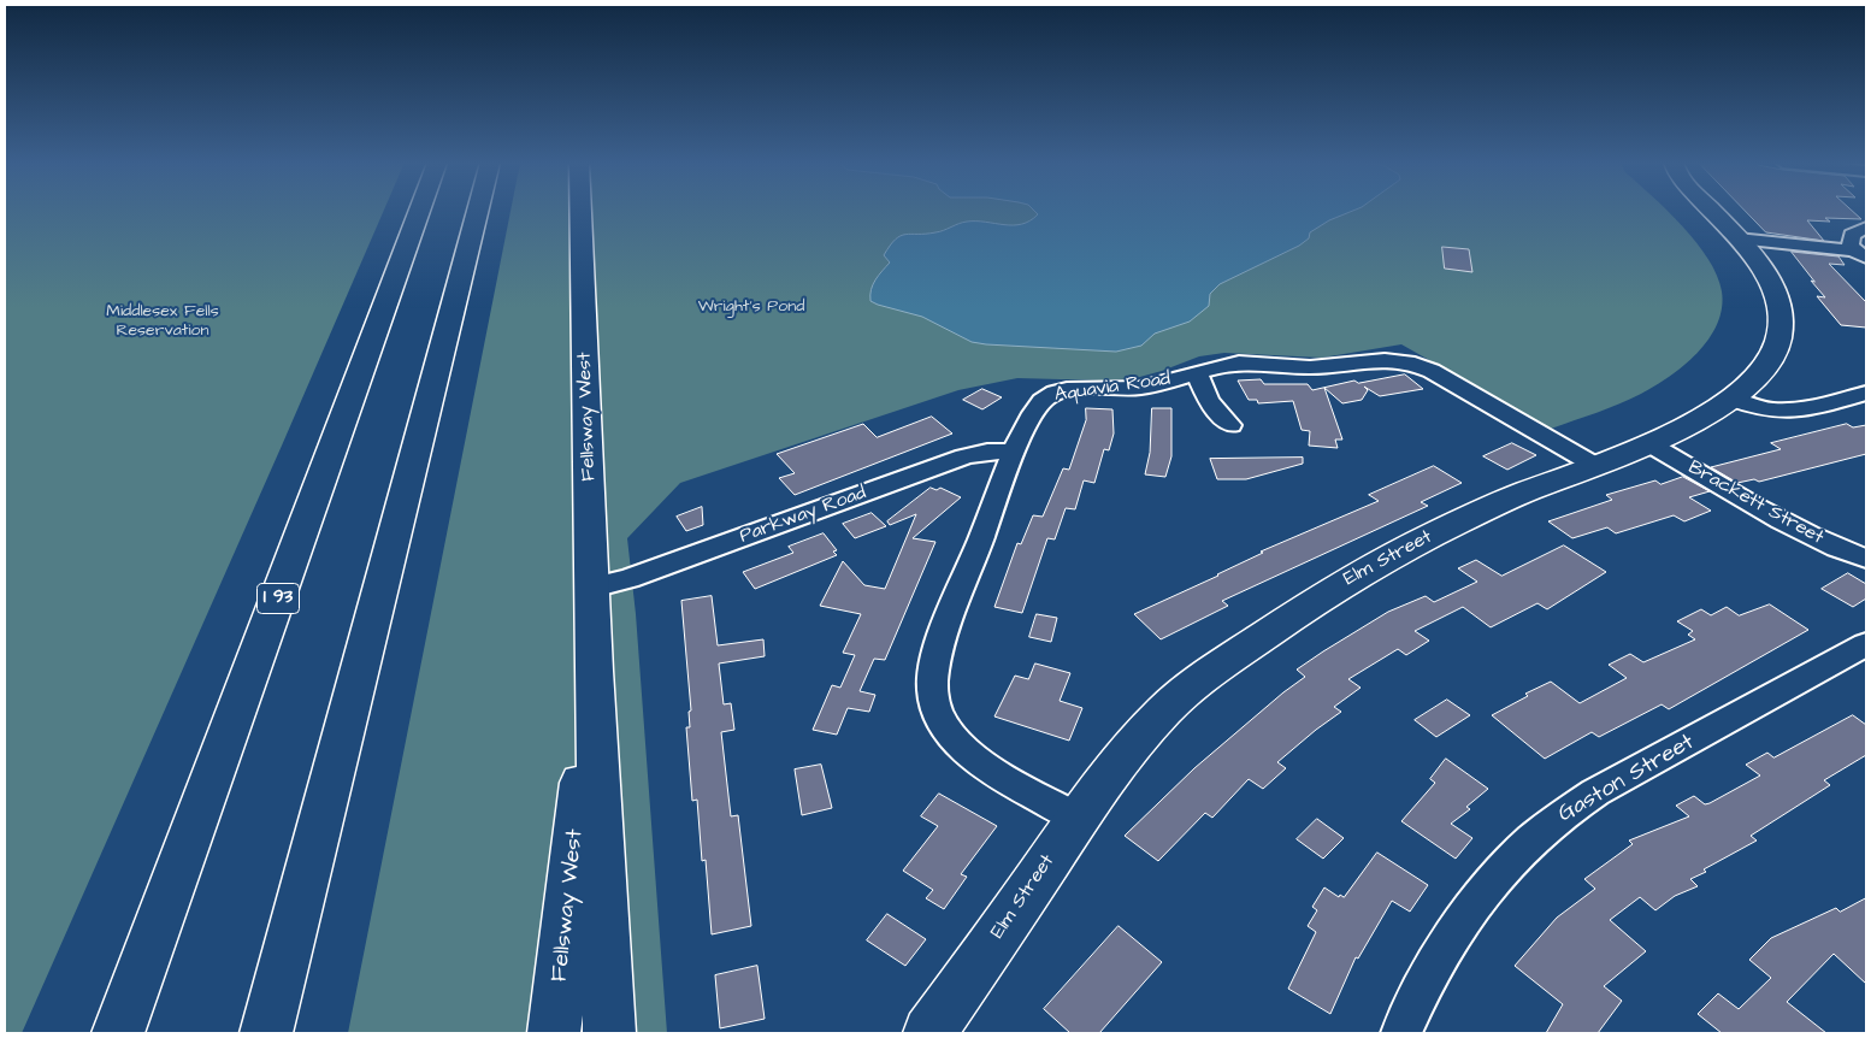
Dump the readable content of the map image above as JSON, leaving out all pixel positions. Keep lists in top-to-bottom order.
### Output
{
  "streets": {
    "main road": ["Fellsway West", "Elm Street", "I 93"],
    "street": [
      "Aquavia Road",
      "Brackett Street",
      "Parkway Road",
      "Gaston Street"
    ]
  },
  "crossings": [
    ["Aquavia Road", "Parkway Road"],
    ["Aquavia Road", "Elm Street"],
    ["Fellsway West", "Parkway Road"],
    ["Brackett Street", "Elm Street"]
  ],
  "parks": ["Wright's Pond", "Middlesex Fells Reservation"]
}
